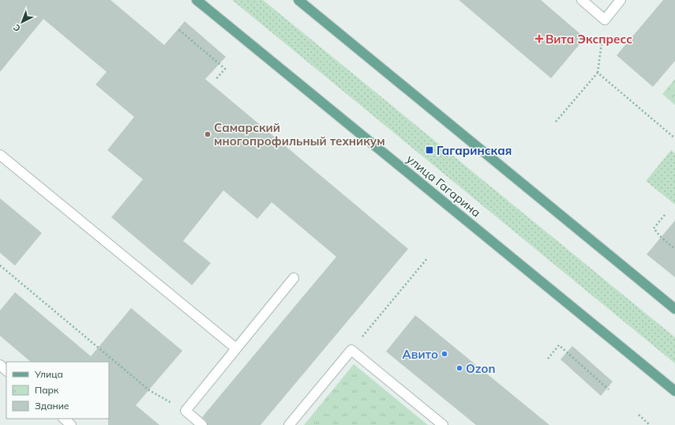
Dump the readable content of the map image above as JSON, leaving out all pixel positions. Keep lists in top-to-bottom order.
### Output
{
  "streets": {
    "main road": ["улица Гагарина"]
  },
  "places": {
    "health": ["Вита Экспресс"],
    "other": ["Самарский многопрофильный техникум", "Авито", "Ozon"],
    "transit": ["Гагаринская"]
  },
  "legend": ["Улица", "Парк", "Здание"],
  "north": "bottom left"
}
